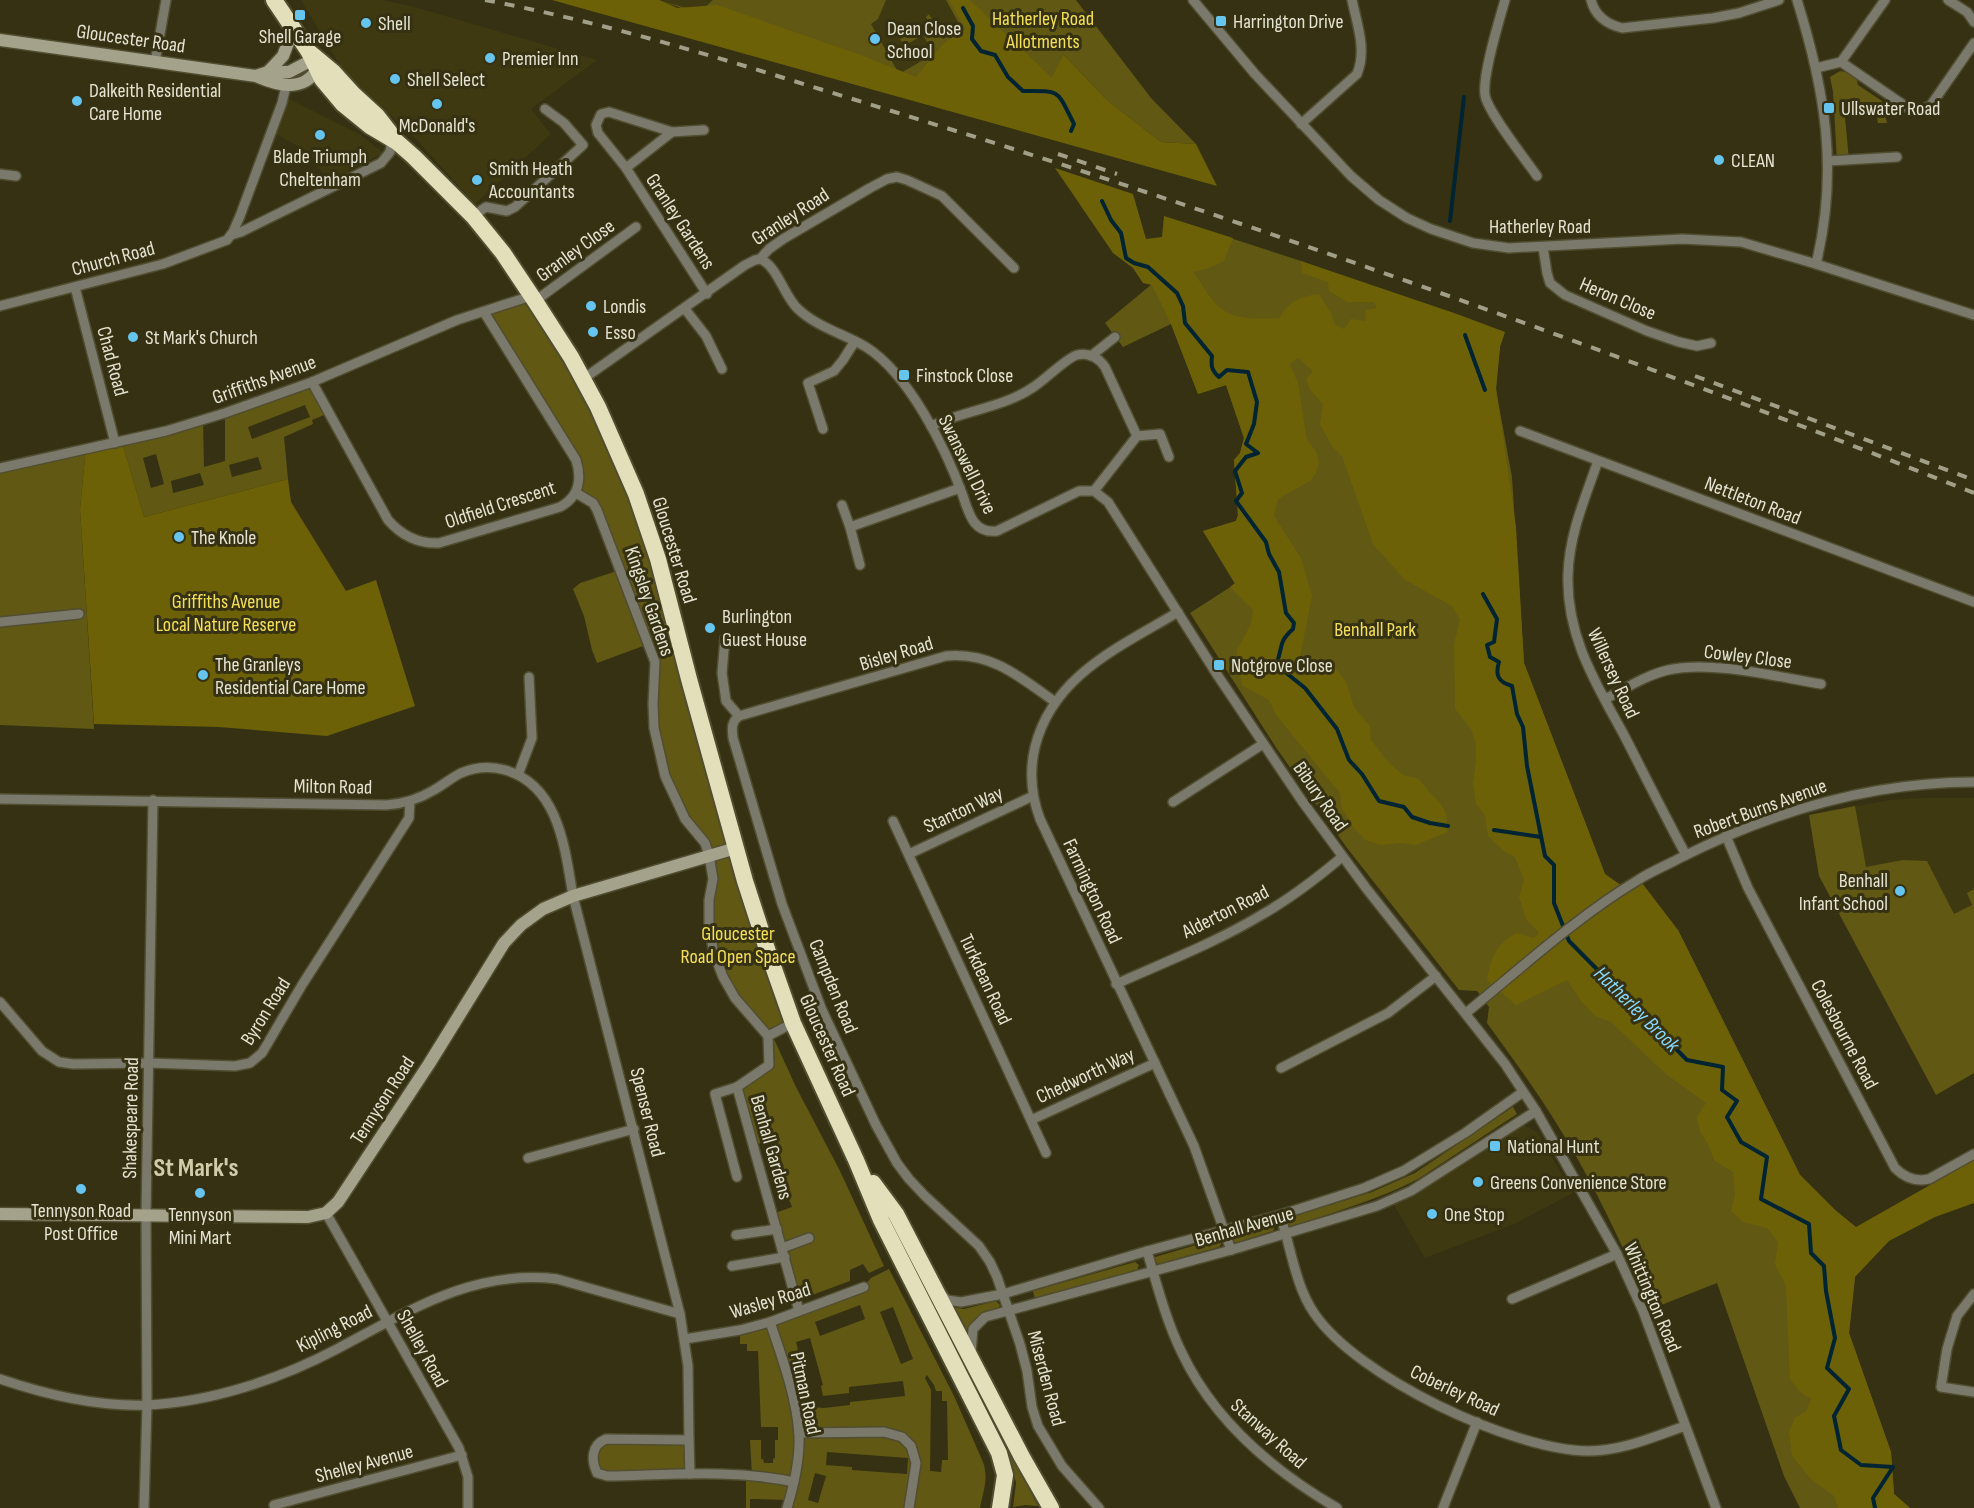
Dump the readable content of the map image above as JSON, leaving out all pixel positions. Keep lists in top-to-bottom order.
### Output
{
  "streets": {
    "highway": ["Gloucester Road"],
    "street": [
      "Granley Road",
      "Granley Gardens",
      "Hatherley Road",
      "Granley Close",
      "Church Road",
      "Heron Close",
      "Chad Road",
      "Griffiths Avenue",
      "Swanswell Drive",
      "Nettleton Road",
      "Oldfield Crescent",
      "Kingsley Gardens",
      "Bisley Road",
      "Cowley Close",
      "Willersey Road",
      "Milton Road",
      "Bibury Road",
      "Robert Burns Avenue",
      "Stanton Way",
      "Farmington Road",
      "Alderton Road",
      "Turkdean Road",
      "Campden Road",
      "Byron Road",
      "Colesbourne Road",
      "Chedworth Way",
      "Tennyson Road",
      "Spenser Road",
      "Shakespeare Road",
      "Benhall Gardens",
      "Benhall Avenue",
      "Whittington Road",
      "Wasley Road",
      "Kipling Road",
      "Shelley Road",
      "Miserden Road",
      "Coberley Road",
      "Pitman Road",
      "Stanway Road",
      "Shelley Avenue"
    ]
  },
  "crossings": [
    ["Gloucester Road", "Granley Road"],
    ["Gloucester Road", "Granley Close"],
    ["Gloucester Road", "Church Road"],
    ["Gloucester Road", "Griffiths Avenue"],
    ["Gloucester Road", "Tennyson Road"],
    ["Gloucester Road", "Benhall Avenue"],
    ["Granley Road", "Granley Gardens"],
    ["Granley Road", "Swanswell Drive"],
    ["Hatherley Road", "Heron Close"],
    ["Granley Close", "Griffiths Avenue"],
    ["Church Road", "Chad Road"],
    ["Chad Road", "Griffiths Avenue"],
    ["Griffiths Avenue", "Oldfield Crescent"],
    ["Swanswell Drive", "Bibury Road"],
    ["Nettleton Road", "Willersey Road"],
    ["Oldfield Crescent", "Kingsley Gardens"],
    ["Kingsley Gardens", "Tennyson Road"],
    ["Kingsley Gardens", "Benhall Gardens"],
    ["Bisley Road", "Farmington Road"],
    ["Bisley Road", "Campden Road"],
    ["Cowley Close", "Willersey Road"],
    ["Willersey Road", "Robert Burns Avenue"],
    ["Milton Road", "Byron Road"],
    ["Milton Road", "Tennyson Road"],
    ["Milton Road", "Spenser Road"],
    ["Milton Road", "Shakespeare Road"],
    ["Bibury Road", "Robert Burns Avenue"],
    ["Bibury Road", "Farmington Road"],
    ["Bibury Road", "Alderton Road"],
    ["Bibury Road", "Benhall Avenue"],
    ["Bibury Road", "Whittington Road"],
    ["Robert Burns Avenue", "Colesbourne Road"],
    ["Stanton Way", "Farmington Road"],
    ["Stanton Way", "Turkdean Road"],
    ["Farmington Road", "Alderton Road"],
    ["Farmington Road", "Chedworth Way"],
    ["Farmington Road", "Benhall Avenue"],
    ["Turkdean Road", "Chedworth Way"],
    ["Campden Road", "Benhall Avenue"],
    ["Campden Road", "Miserden Road"],
    ["Byron Road", "Shakespeare Road"],
    ["Tennyson Road", "Spenser Road"],
    ["Tennyson Road", "Shelley Road"],
    ["Spenser Road", "Wasley Road"],
    ["Spenser Road", "Kipling Road"],
    ["Shakespeare Road", "Kipling Road"],
    ["Benhall Gardens", "Wasley Road"],
    ["Benhall Avenue", "Whittington Road"],
    ["Benhall Avenue", "Miserden Road"],
    ["Benhall Avenue", "Coberley Road"],
    ["Benhall Avenue", "Stanway Road"],
    ["Whittington Road", "Coberley Road"],
    ["Wasley Road", "Pitman Road"],
    ["Kipling Road", "Shelley Road"],
    ["Shelley Road", "Shelley Avenue"]
  ],
  "districts": ["St Mark's"],
  "water": ["Hatherley Brook"],
  "parks": [
    "Hatherley Road Allotments",
    "Griffiths Avenue Local Nature Reserve",
    "Benhall Park",
    "Gloucester Road Open Space"
  ],
  "places": {
    "transit": [
      "Shell Garage",
      "Harrington Drive",
      "Ullswater Road",
      "Finstock Close",
      "Notgrove Close",
      "National Hunt"
    ],
    "other": [
      "Shell",
      "Dean Close School",
      "Premier Inn",
      "Shell Select",
      "Dalkeith Residential Care Home",
      "McDonald's",
      "Blade Triumph Cheltenham",
      "CLEAN",
      "Smith Heath Accountants",
      "Londis",
      "Esso",
      "St Mark's Church",
      "The Knole",
      "Burlington Guest House",
      "The Granleys Residential Care Home",
      "Benhall Infant School",
      "Greens Convenience Store",
      "Tennyson Road Post Office",
      "Tennyson Mini Mart",
      "One Stop"
    ]
  }
}
